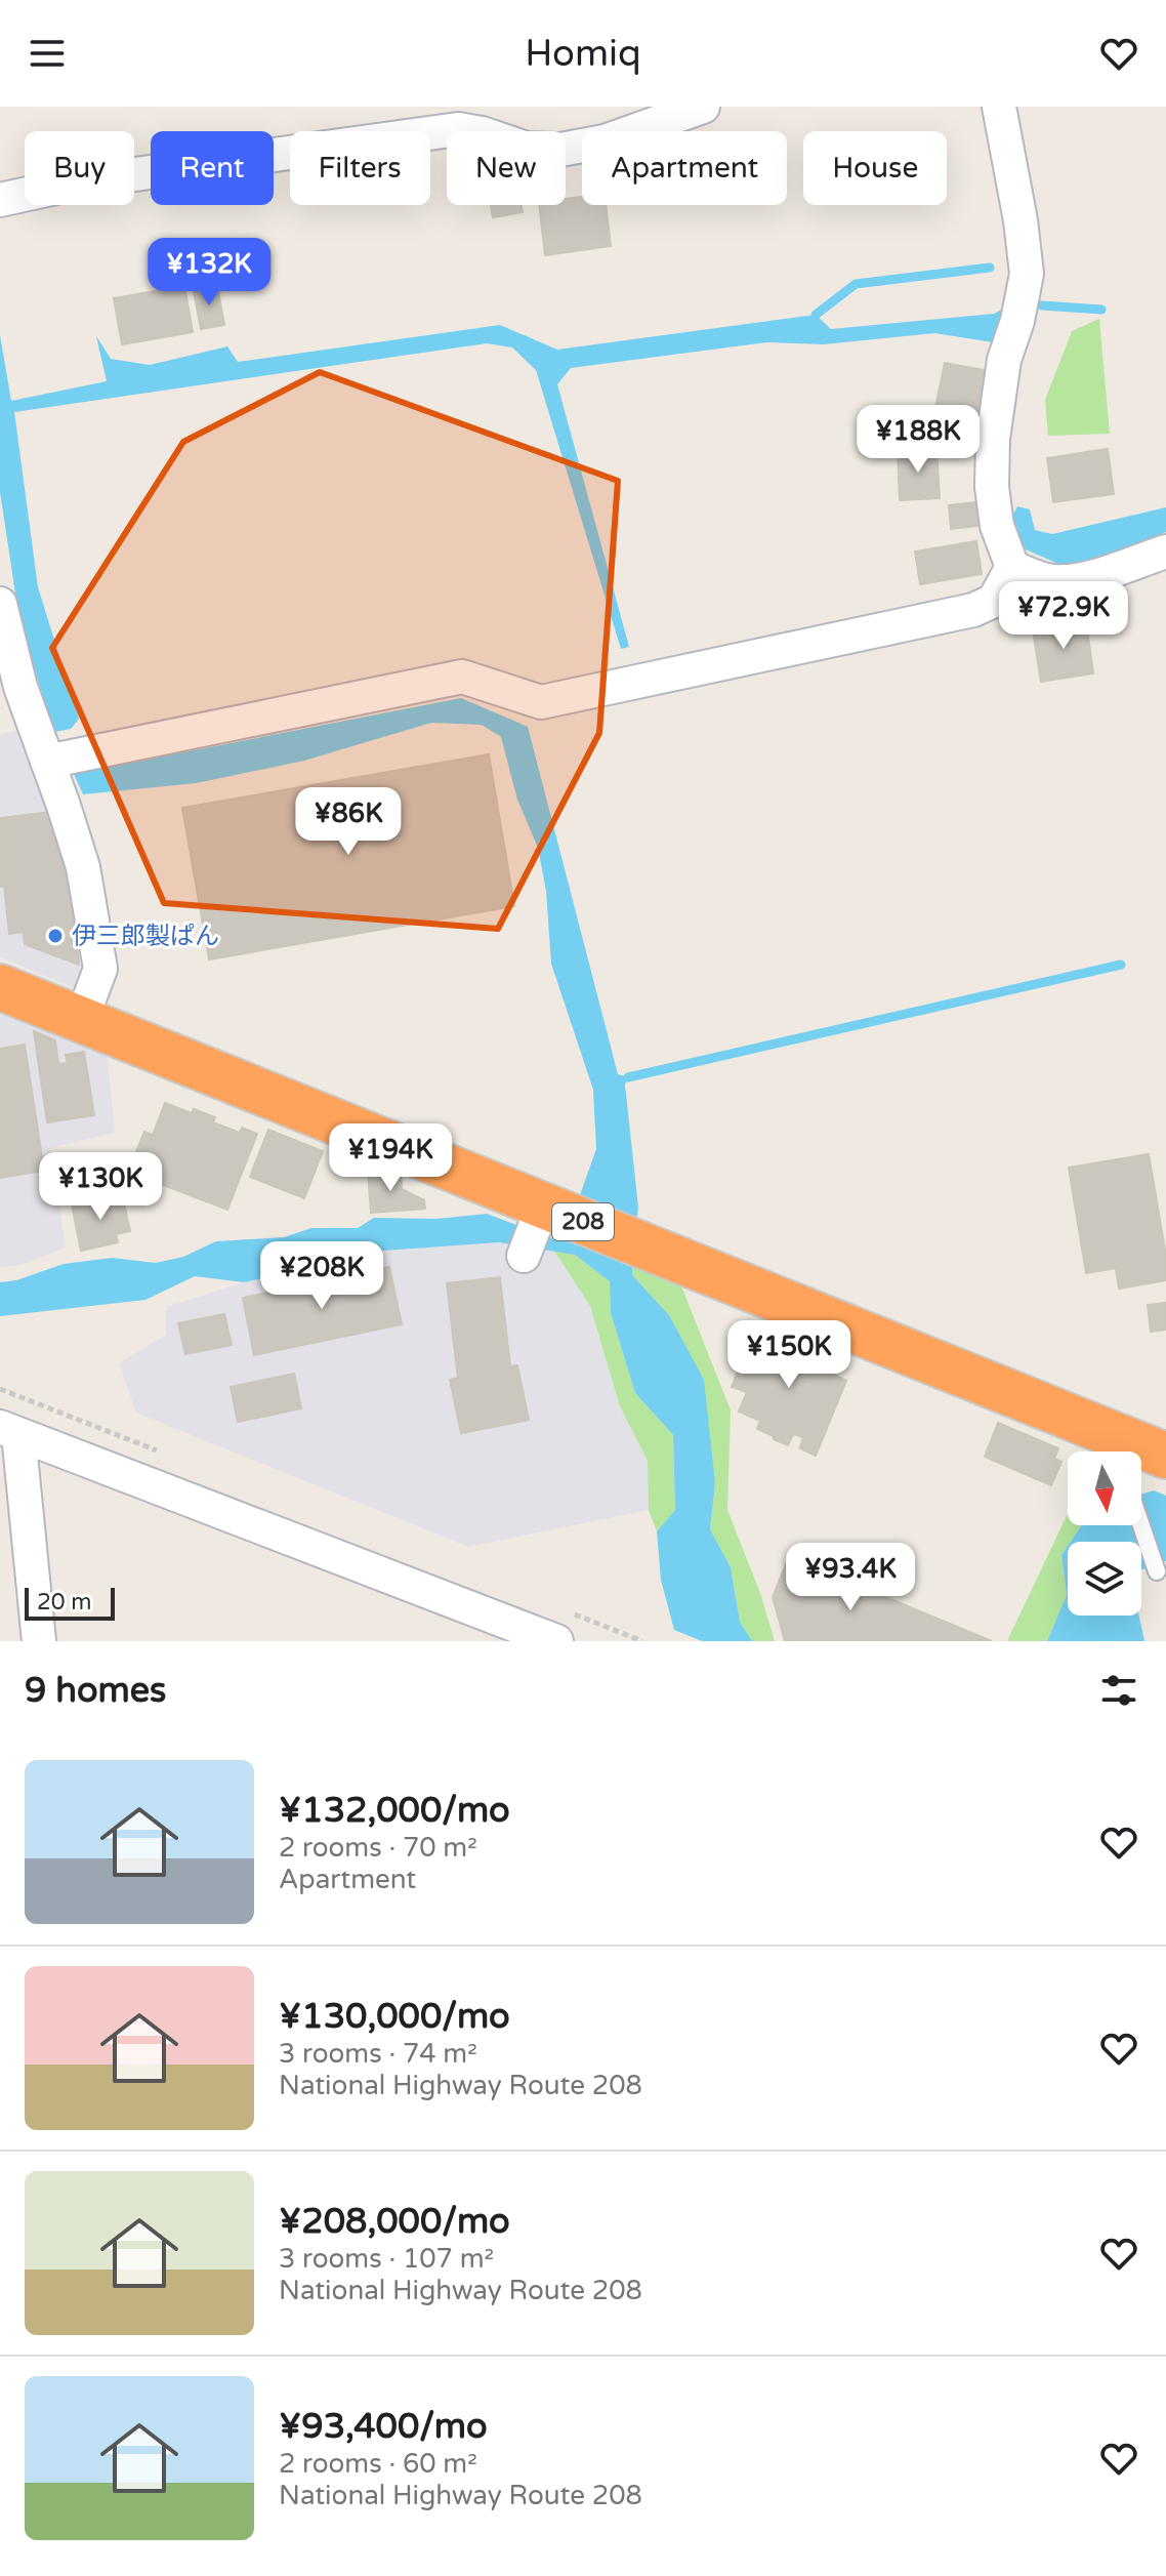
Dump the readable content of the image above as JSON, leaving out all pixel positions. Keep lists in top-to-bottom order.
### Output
{
  "streets": {
    "highway": ["208"]
  },
  "places": ["伊三郎製ぱん"],
  "scale_bar": "20 m",
  "north": "bottom",
  "page": {
    "header": "Homiq",
    "chip": [
      "Buy",
      "Rent",
      "Filters",
      "New",
      "Apartment",
      "House"
    ],
    "price": [
      "¥132K",
      "¥188K",
      "¥72.9K",
      "¥86K",
      "¥194K",
      "¥130K",
      "¥208K",
      "¥150K",
      "¥93.4K"
    ],
    "scale": "20 m",
    "heading": "9 homes",
    "list": [
      {
        "name": "¥132,000/mo",
        "note": "2 rooms · 70 m² · Apartment"
      },
      {
        "name": "¥130,000/mo",
        "note": "3 rooms · 74 m² · National Highway Route 208"
      },
      {
        "name": "¥208,000/mo",
        "note": "3 rooms · 107 m² · National Highway Route 208"
      },
      {
        "name": "¥93,400/mo",
        "note": "2 rooms · 60 m² · National Highway Route 208"
      }
    ]
  }
}
